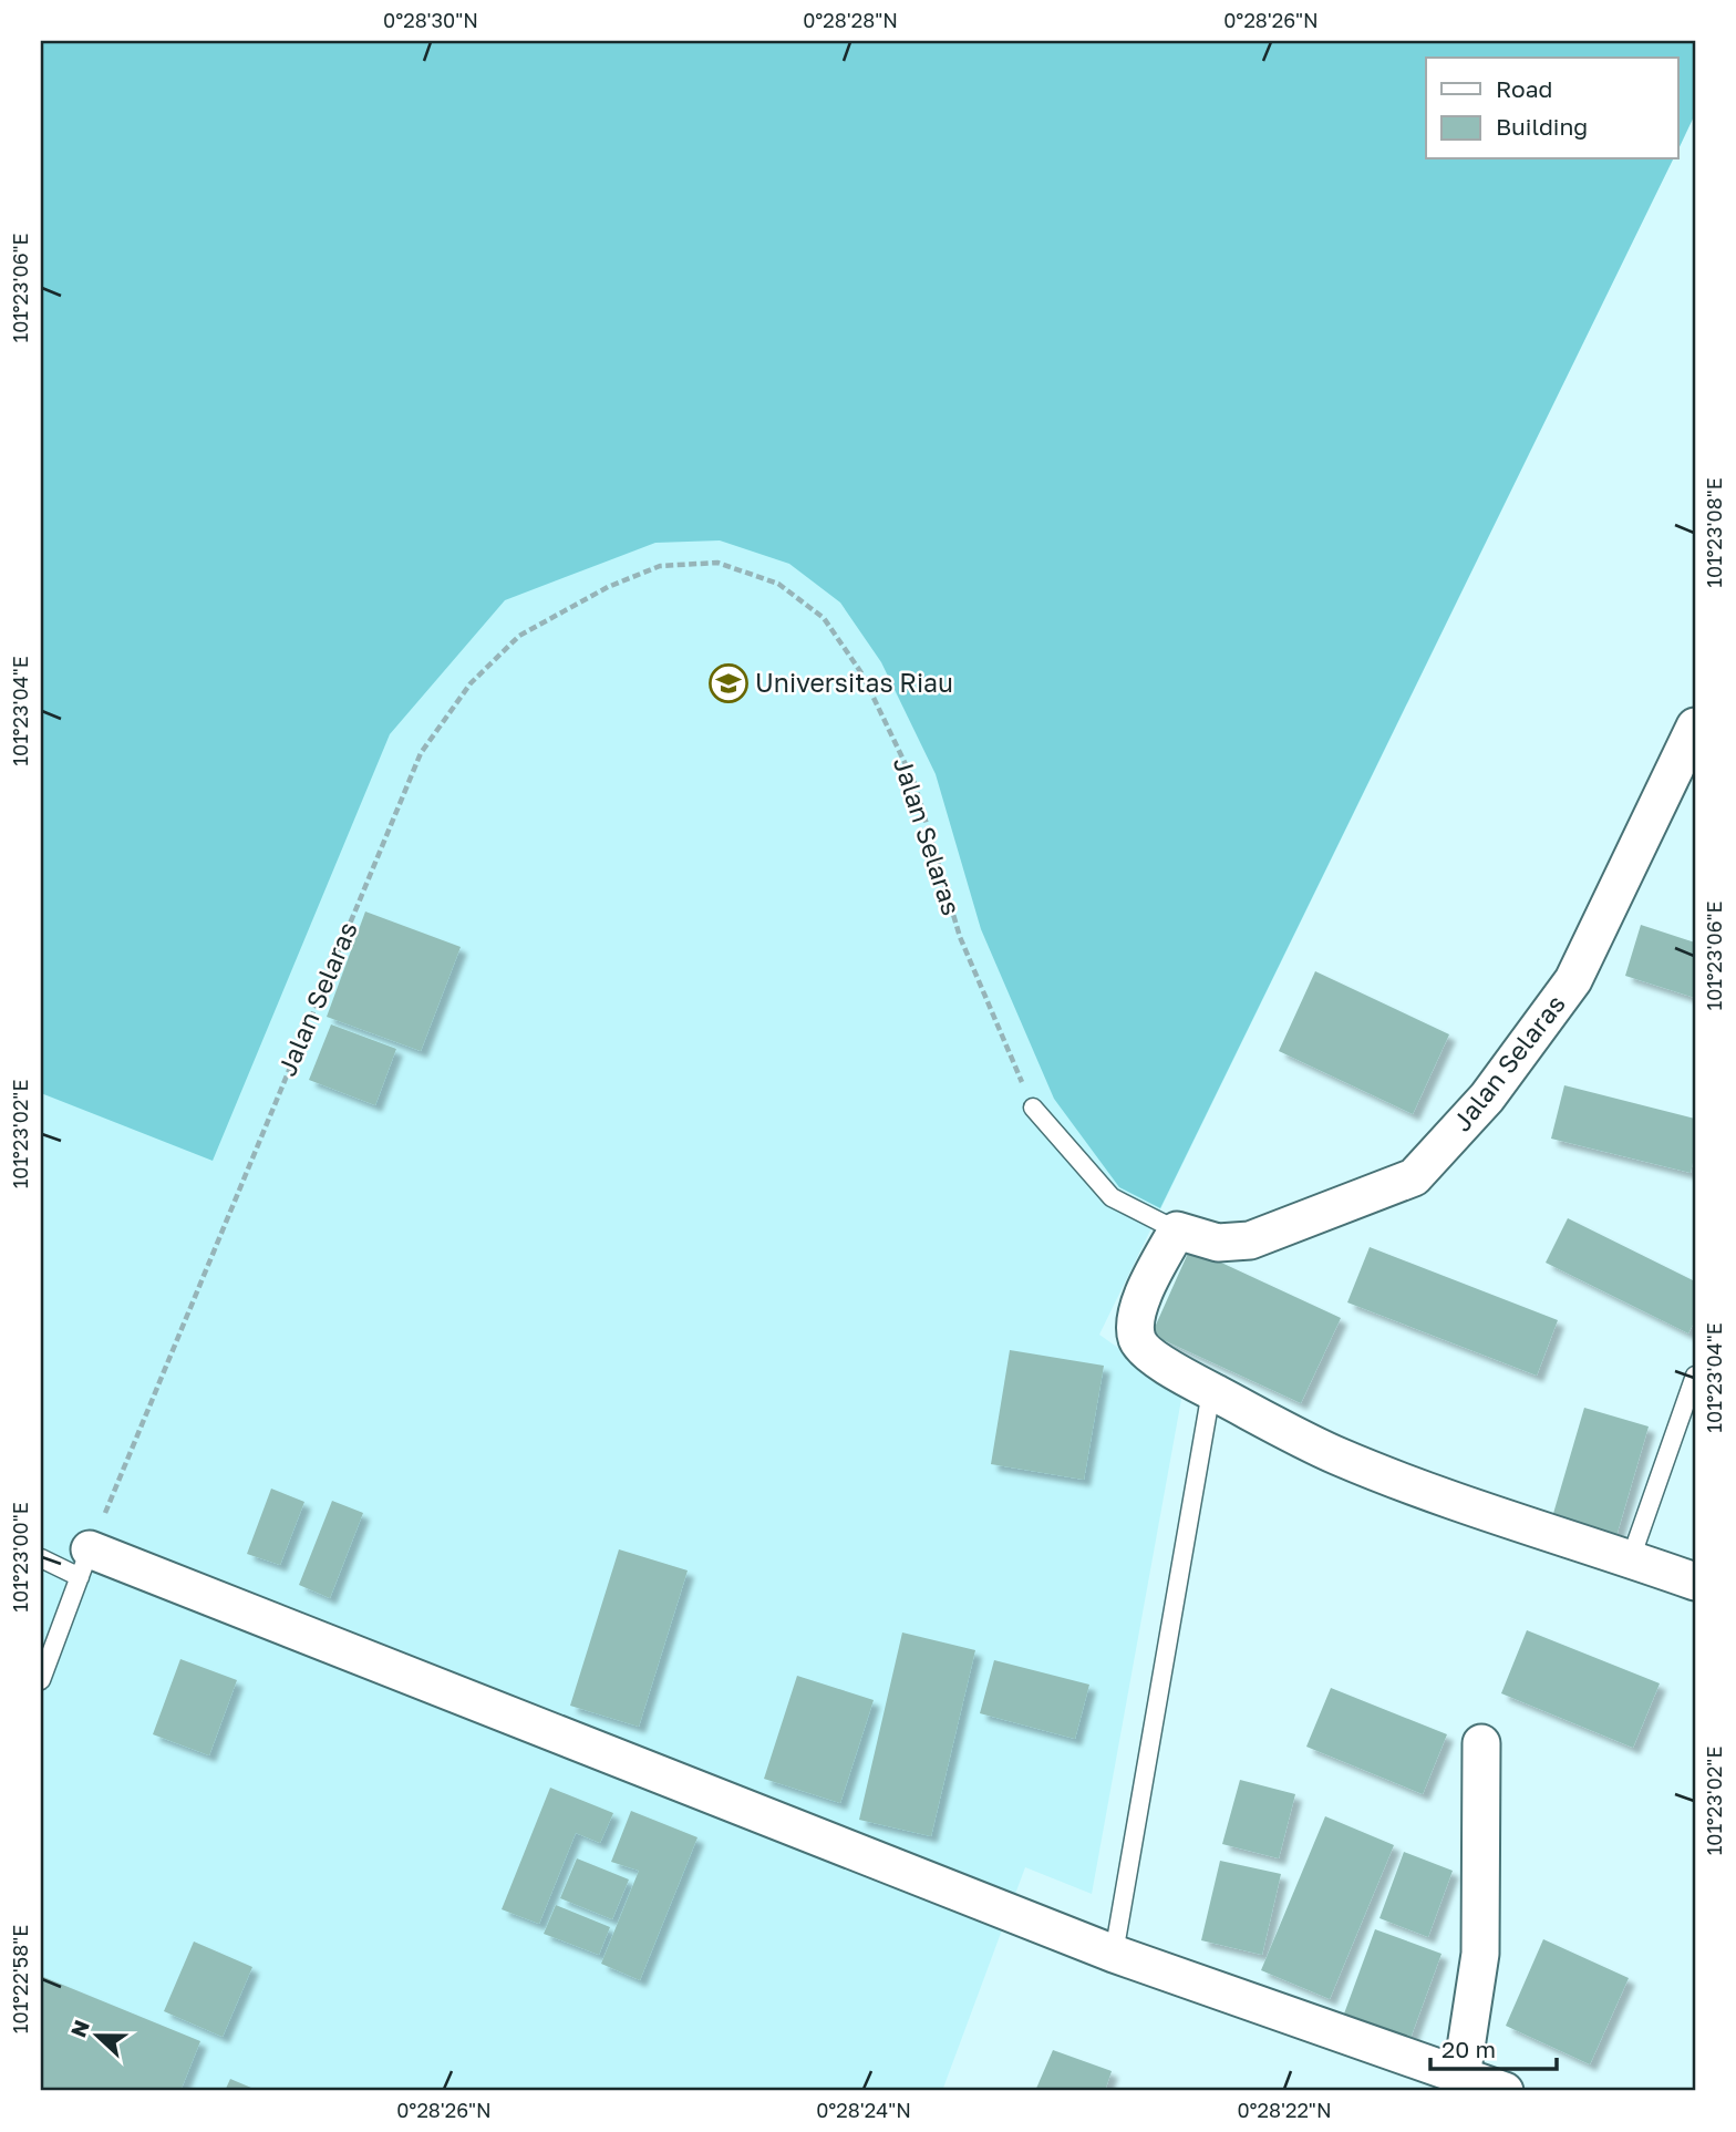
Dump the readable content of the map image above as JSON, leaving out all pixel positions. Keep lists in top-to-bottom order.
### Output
{
  "streets": {
    "street": ["Jalan Selaras"]
  },
  "places": {
    "school or university": ["Universitas Riau"]
  },
  "legend": ["Road", "Building"],
  "scale_bar": "20 m",
  "north": "left",
  "coordinates": [
    "0°28'30\"N",
    "0°28'28\"N",
    "0°28'26\"N",
    "101°23'06\"E",
    "101°23'08\"E",
    "101°23'04\"E",
    "101°23'02\"E",
    "101°23'00\"E",
    "101°22'58\"E",
    "0°28'24\"N",
    "0°28'22\"N"
  ]
}
